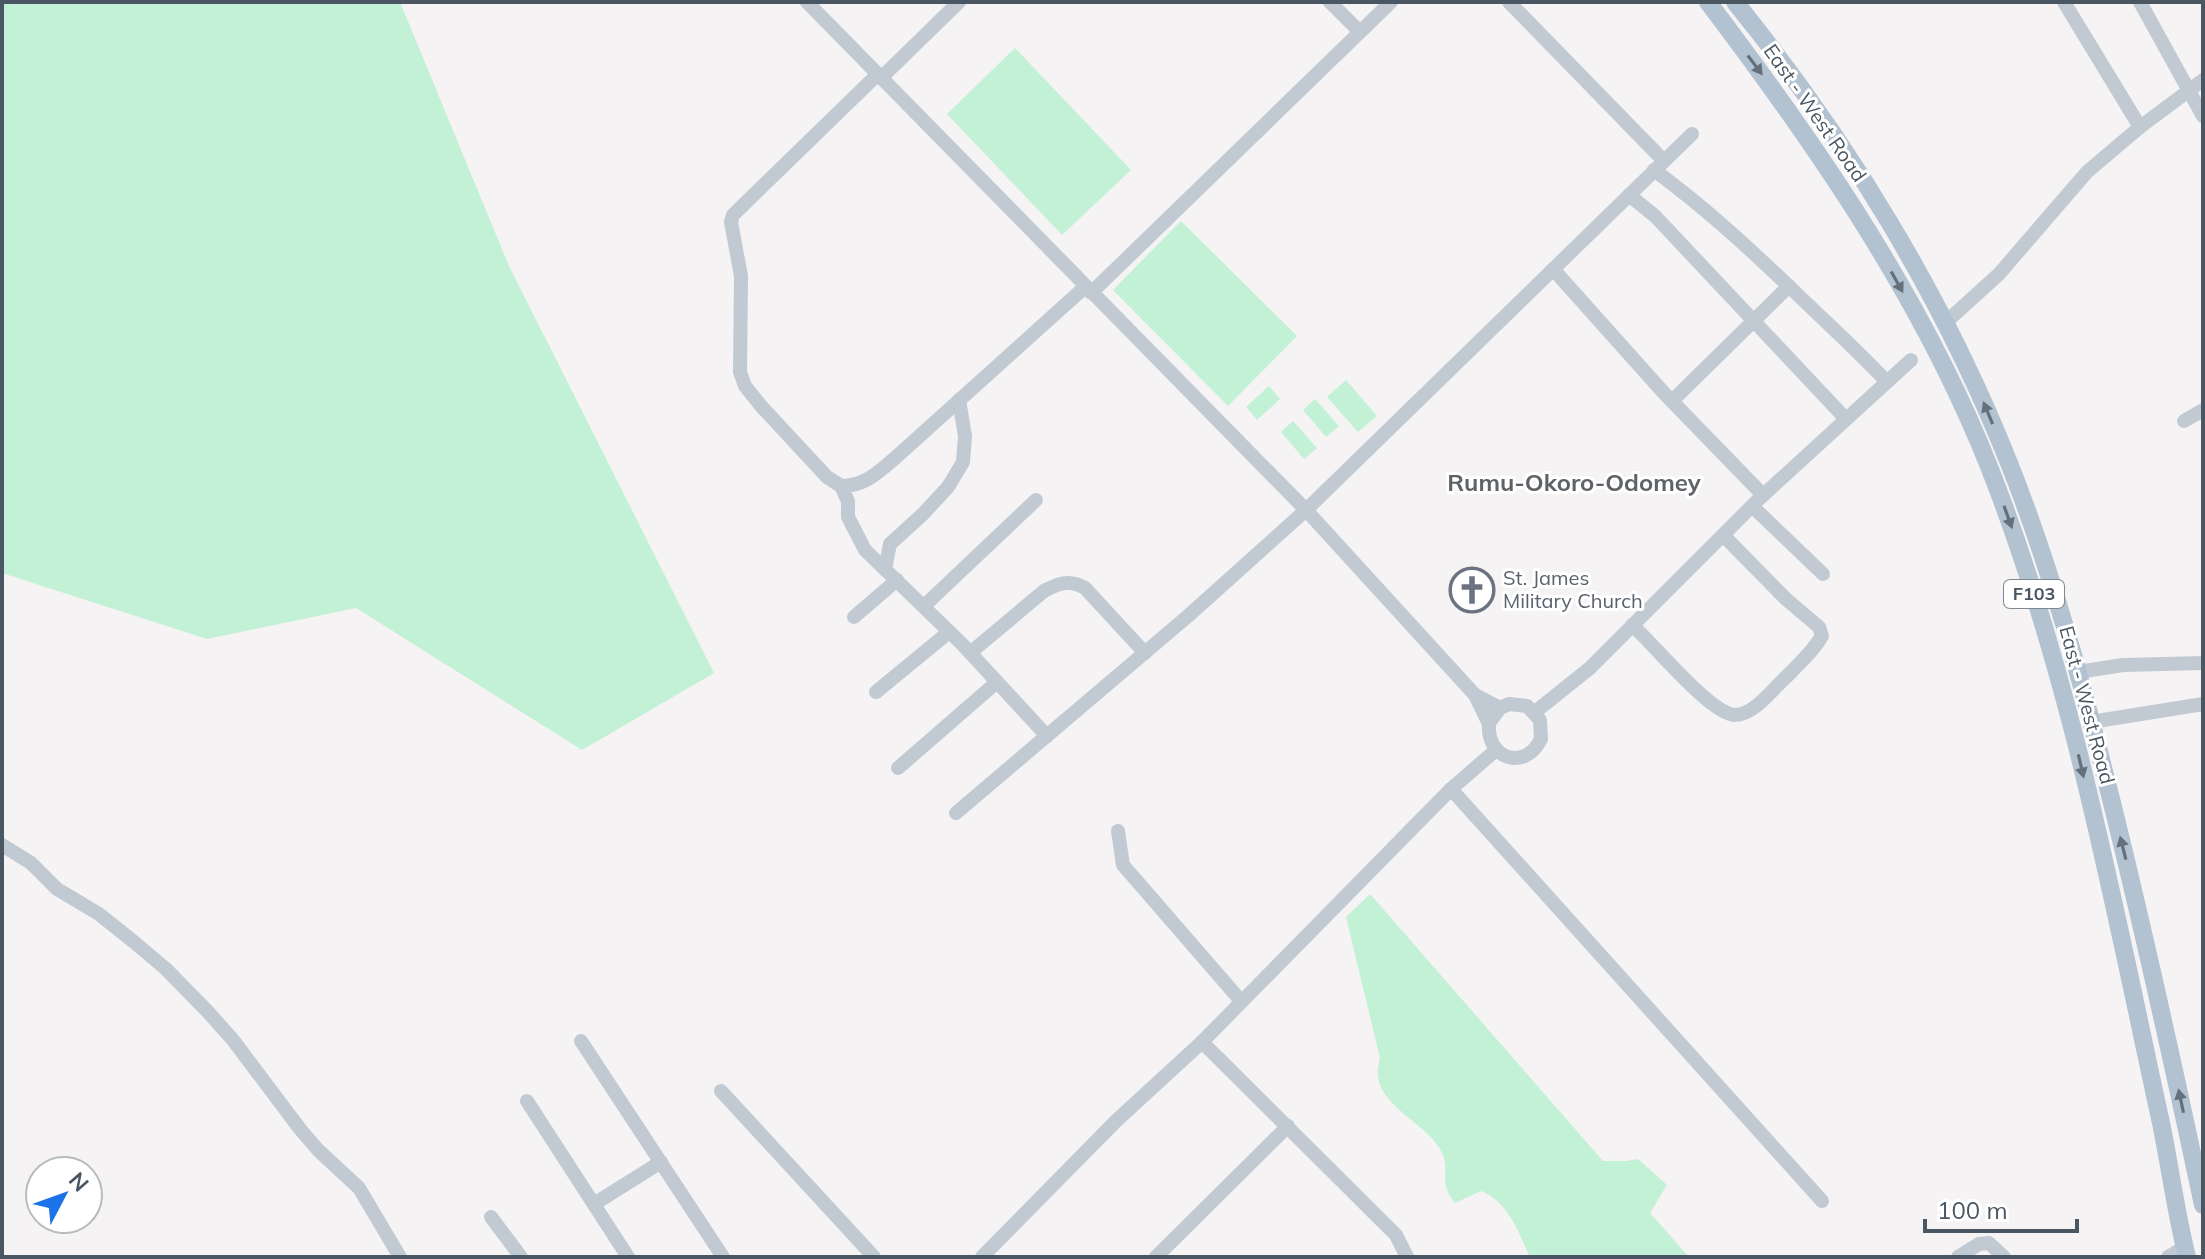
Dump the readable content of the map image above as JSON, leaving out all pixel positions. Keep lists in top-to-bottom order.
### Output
{
  "streets": {
    "main road": ["East - West Road", "F103"]
  },
  "districts": ["Rumu-Okoro-Odomey"],
  "places": {
    "church": ["St. James Military Church"]
  },
  "scale_bar": "100 m",
  "north": "top right"
}
